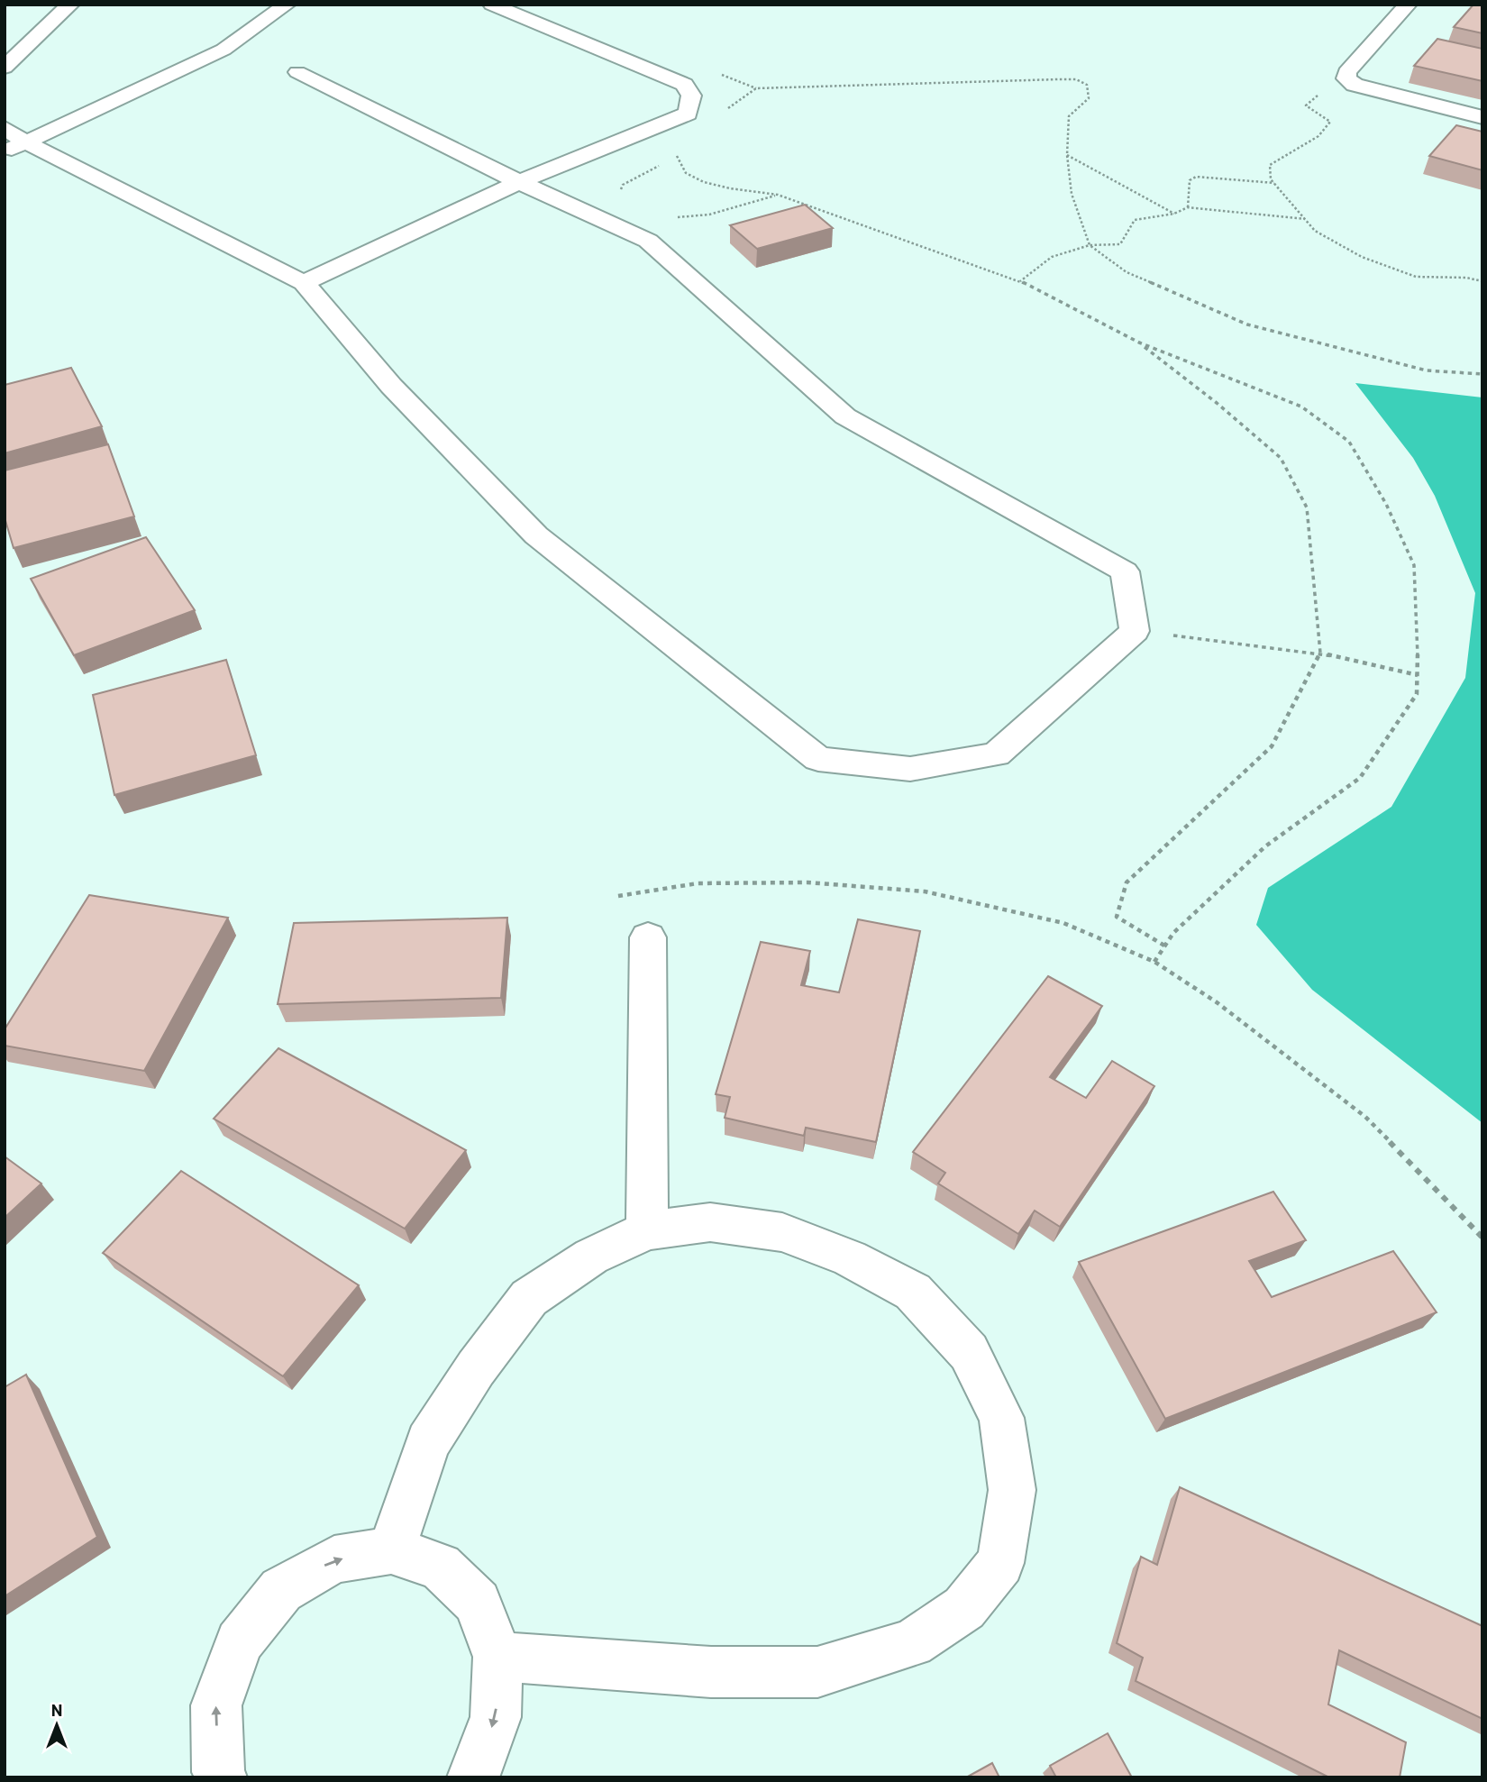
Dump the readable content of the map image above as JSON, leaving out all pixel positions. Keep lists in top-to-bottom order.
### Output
{
  "north": "top"
}
